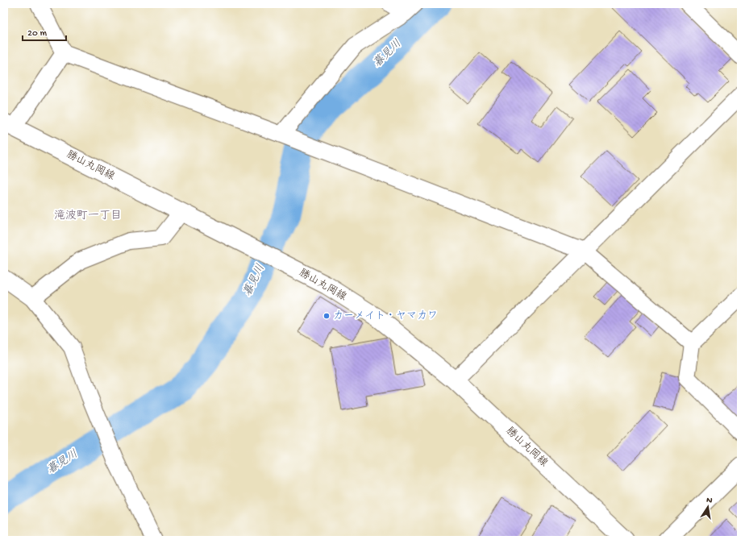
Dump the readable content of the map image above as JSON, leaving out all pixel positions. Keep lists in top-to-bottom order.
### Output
{
  "streets": {
    "main road": ["勝山丸岡線"]
  },
  "districts": ["滝波町一丁目"],
  "water": ["暮見川"],
  "places": ["カーメイト・ヤマカワ"],
  "scale_bar": "20 m",
  "north": "top"
}
